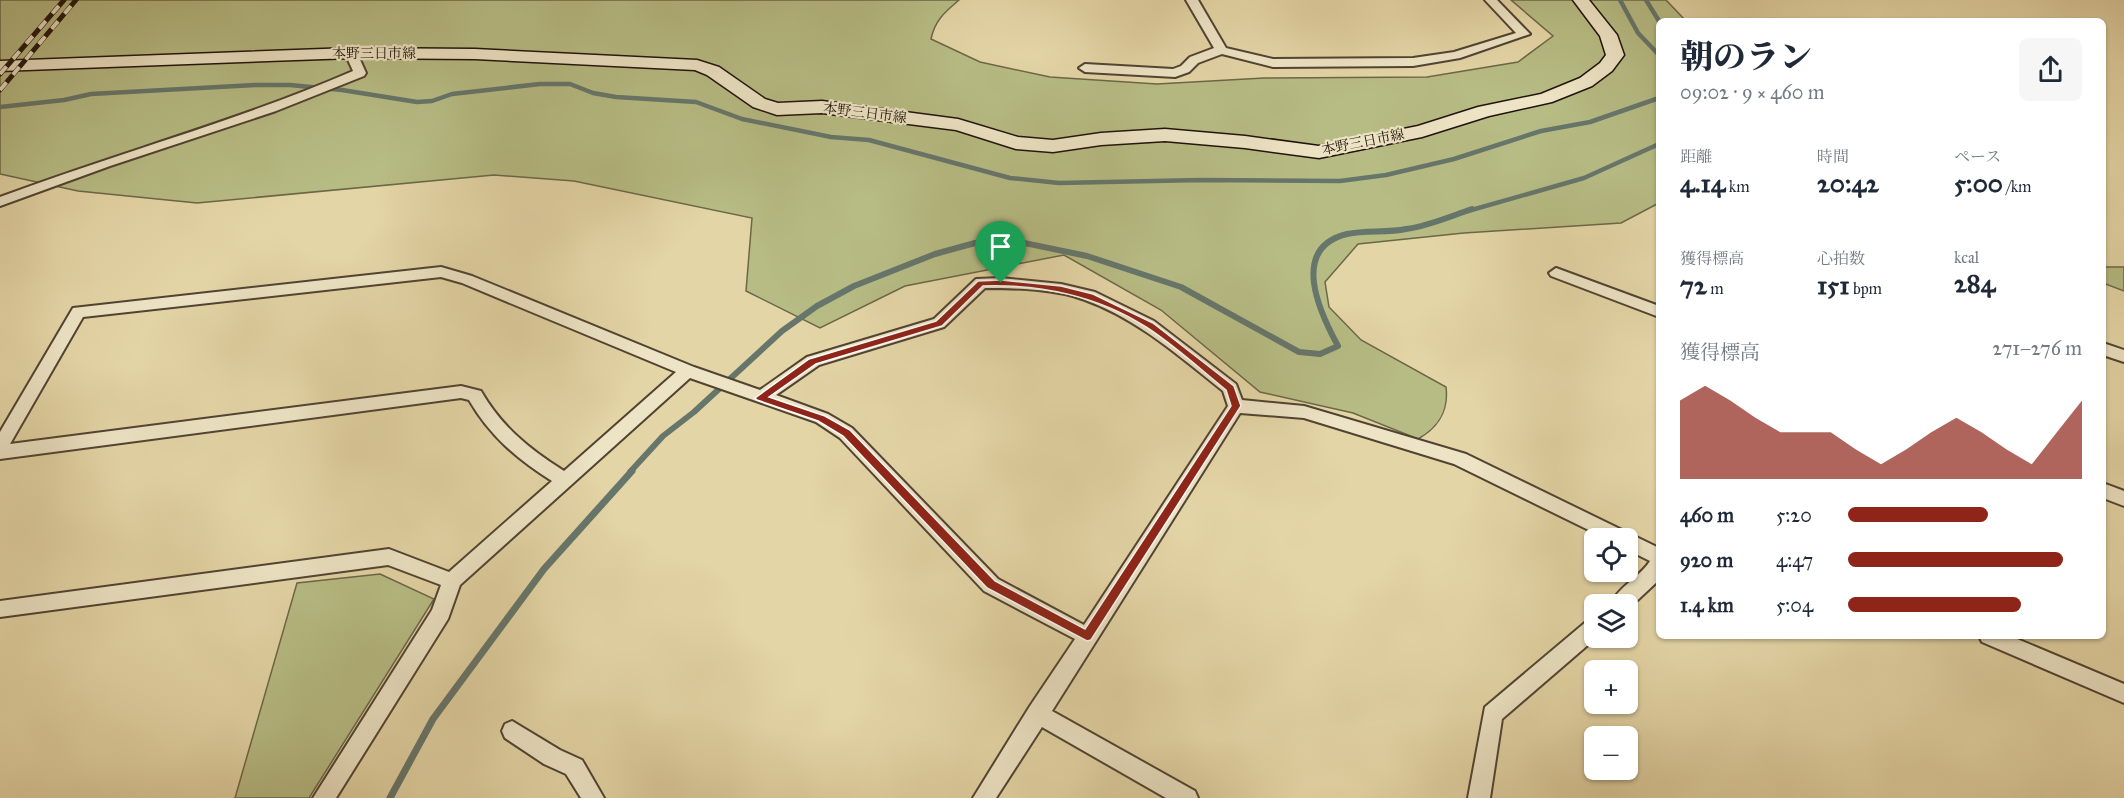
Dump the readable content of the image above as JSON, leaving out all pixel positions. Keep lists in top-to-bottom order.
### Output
{
  "streets": {
    "main road": ["本野三日市線"]
  },
  "page": {
    "heading": ["朝のラン", "09:02 · 9 × 460 m"],
    "stats": [
      ["距離", "4.14 km"],
      ["時間", "20:42"],
      ["ペース", "5:00 /km"],
      ["獲得標高", "72 m"],
      ["心拍数", "151 bpm"],
      ["kcal", "284"]
    ],
    "chart": ["獲得標高", "271–276 m"],
    "list": [
      {
        "name": "460 m",
        "note": "5:20"
      },
      {
        "name": "920 m",
        "note": "4:47"
      },
      {
        "name": "1.4 km",
        "note": "5:04"
      }
    ],
    "map_buttons": ["+", "−"]
  }
}
